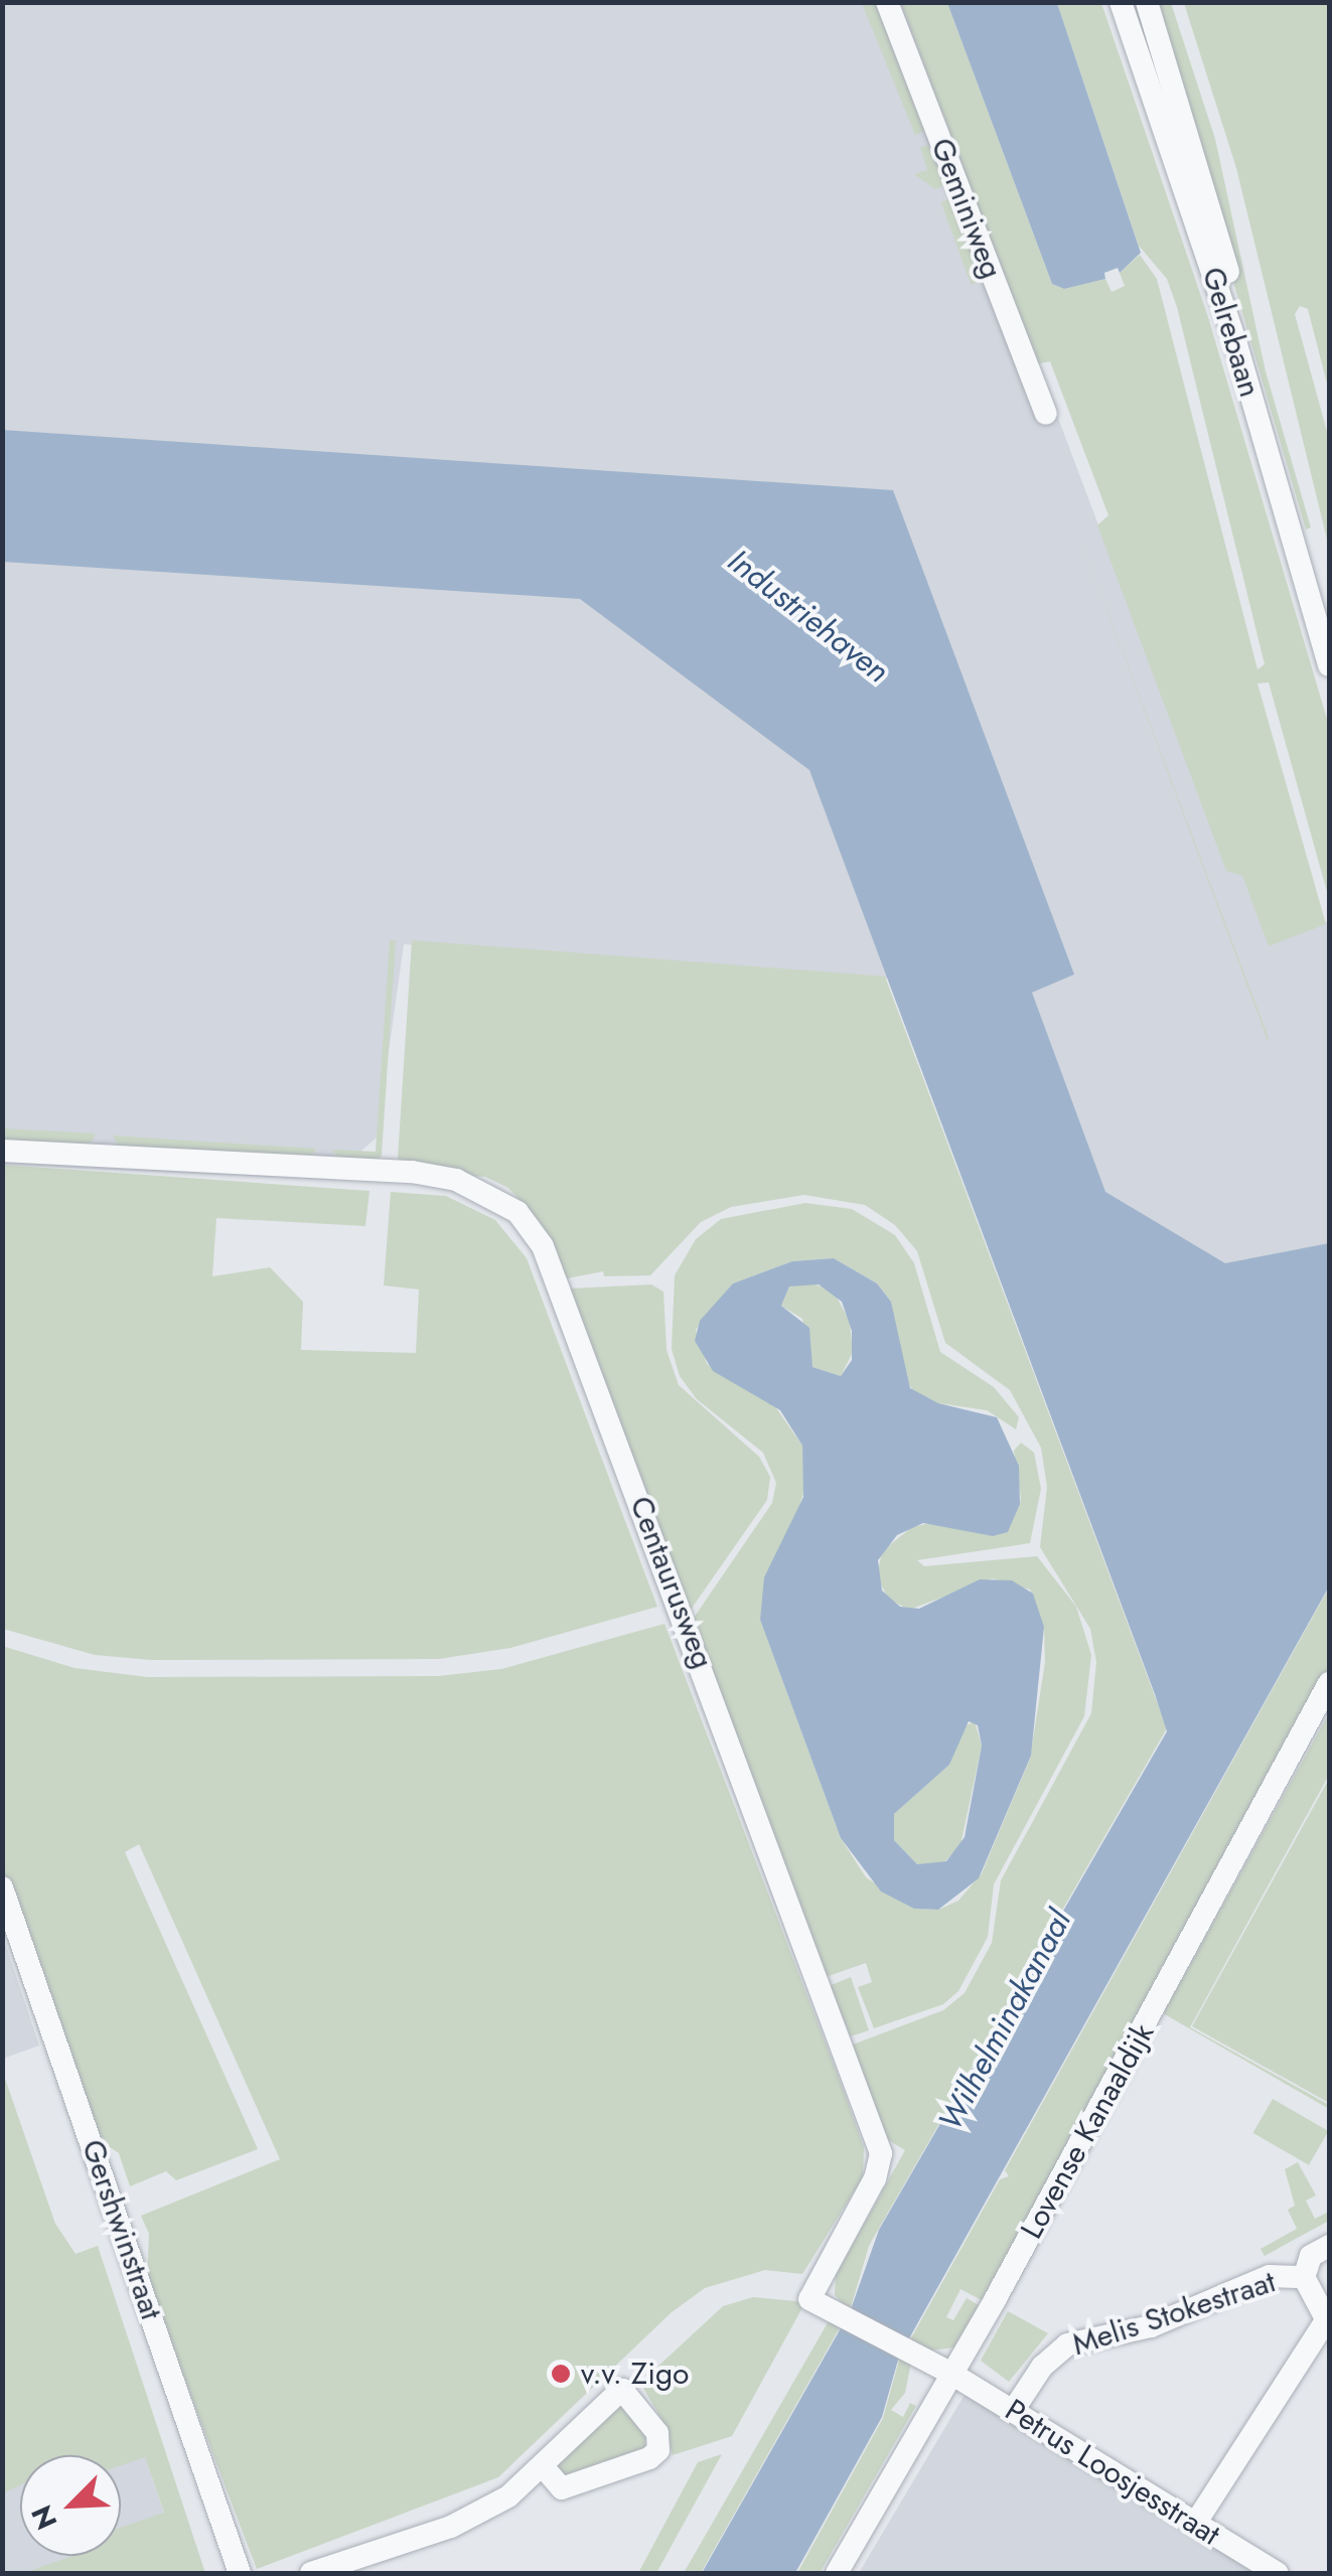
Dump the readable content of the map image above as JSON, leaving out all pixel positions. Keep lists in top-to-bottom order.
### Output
{
  "streets": {
    "street": [
      "Geminiweg",
      "Gelrebaan",
      "Centaurusweg",
      "Lovense Kanaaldijk",
      "Gershwinstraat",
      "Melis Stokestraat",
      "Petrus Loosjesstraat"
    ]
  },
  "crossings": [
    ["Centaurusweg", "Lovense Kanaaldijk"],
    ["Centaurusweg", "Petrus Loosjesstraat"],
    ["Lovense Kanaaldijk", "Petrus Loosjesstraat"],
    ["Melis Stokestraat", "Petrus Loosjesstraat"]
  ],
  "water": ["Industriehaven", "Wilhelminakanaal"],
  "places": ["v.v. Zigo"],
  "north": "bottom left"
}
